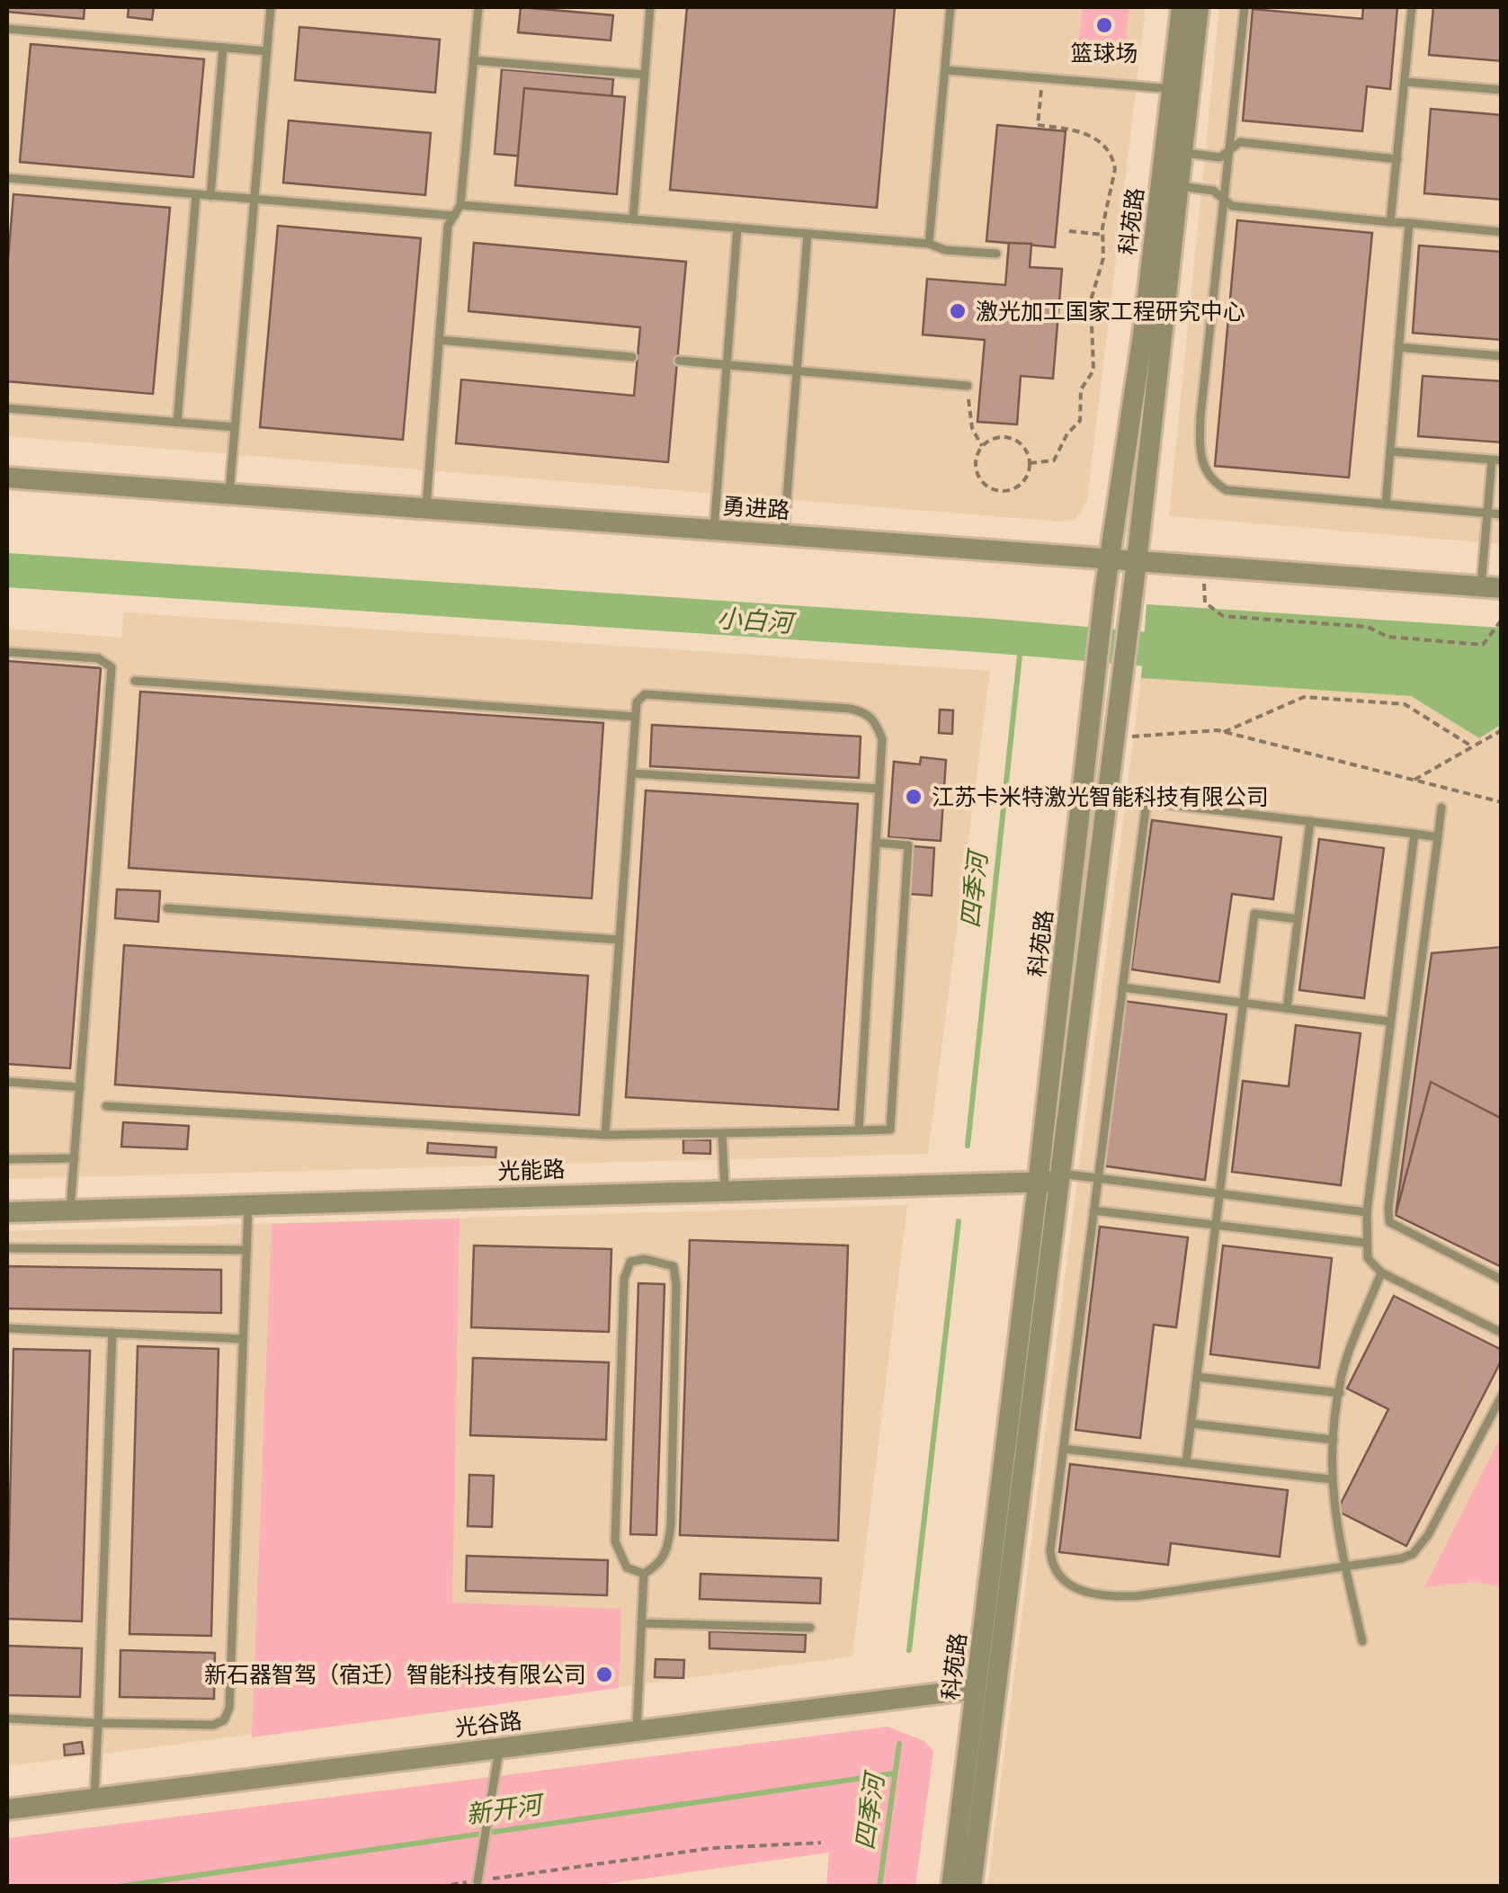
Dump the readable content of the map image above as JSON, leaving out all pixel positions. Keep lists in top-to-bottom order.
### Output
{
  "streets": {
    "street": [
      "科苑路",
      "勇进路",
      "光能路",
      "光谷路"
    ]
  },
  "crossings": [
    ["科苑路", "勇进路"],
    ["科苑路", "光能路"],
    ["科苑路", "光谷路"]
  ],
  "water": ["小白河", "四季河", "新开河"],
  "places": [
    "篮球场",
    "激光加工国家工程研究中心",
    "江苏卡米特激光智能科技有限公司",
    "新石器智驾（宿迁）智能科技有限公司"
  ]
}
